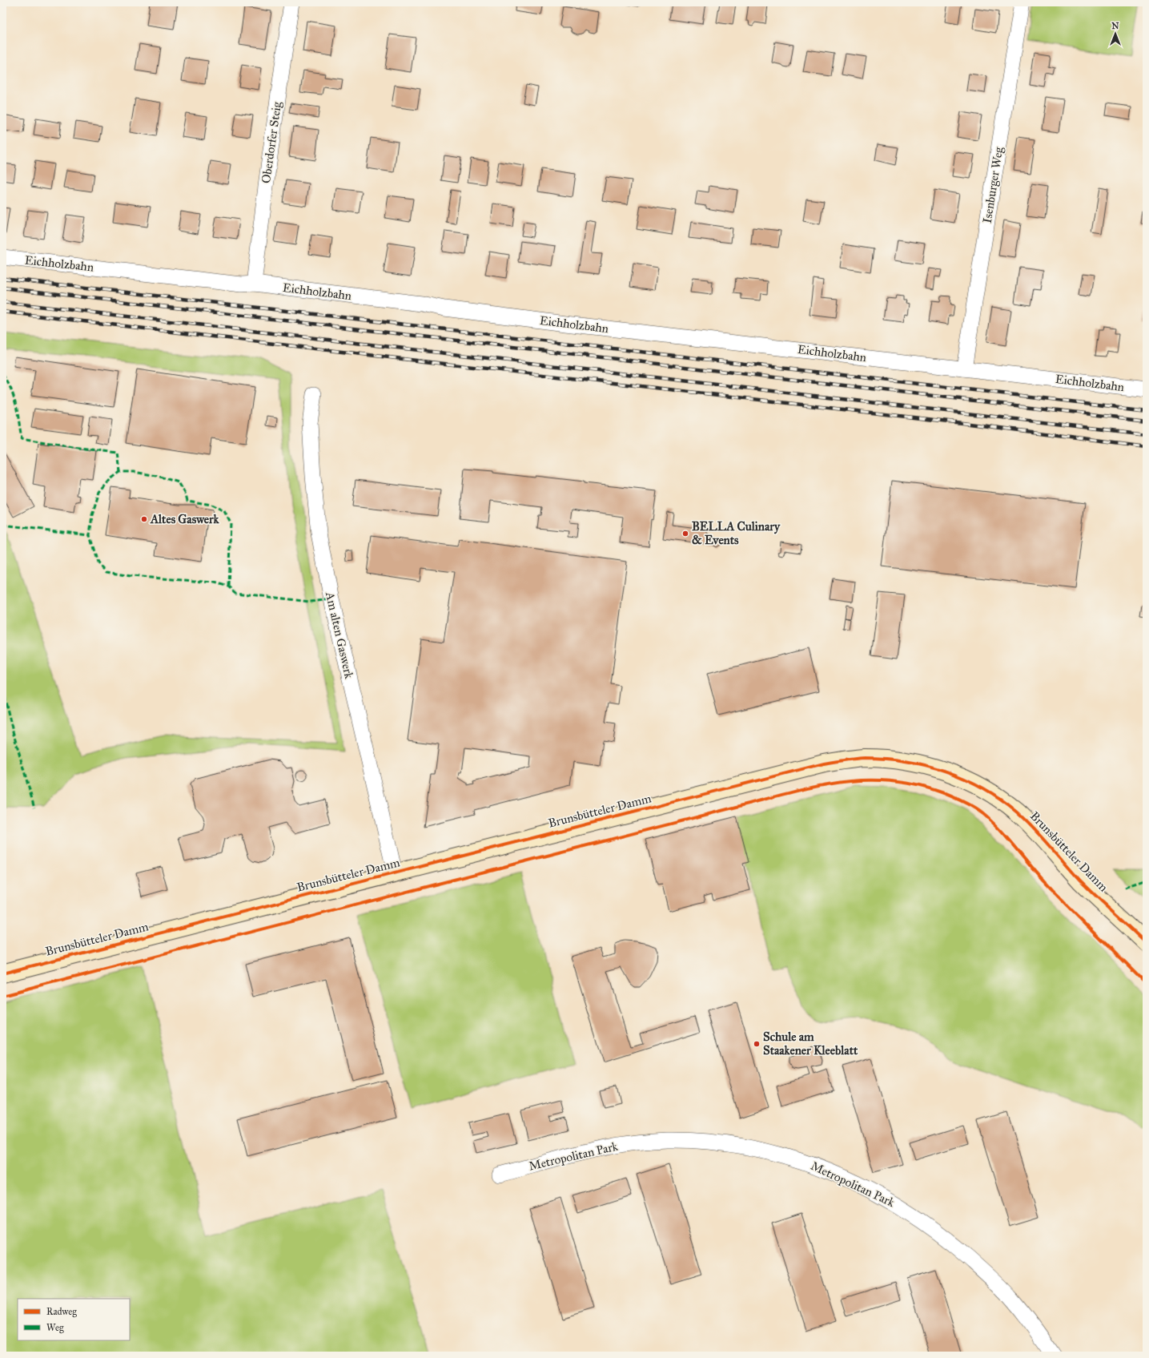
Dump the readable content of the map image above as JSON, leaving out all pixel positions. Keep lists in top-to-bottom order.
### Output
{
  "streets": {
    "main road": ["Brunsbütteler Damm"],
    "street": [
      "Oberdorfer Steig",
      "Isenburger Weg",
      "Eichholzbahn",
      "Am alten Gaswerk",
      "Metropolitan Park"
    ]
  },
  "crossings": [
    ["Oberdorfer Steig", "Eichholzbahn"],
    ["Isenburger Weg", "Eichholzbahn"],
    ["Am alten Gaswerk", "Brunsbütteler Damm"]
  ],
  "places": ["Altes Gaswerk", "BELLA Culinary & Events", "Schule am Staakener Kleeblatt"],
  "legend": ["Radweg", "Weg"],
  "north": "top"
}
